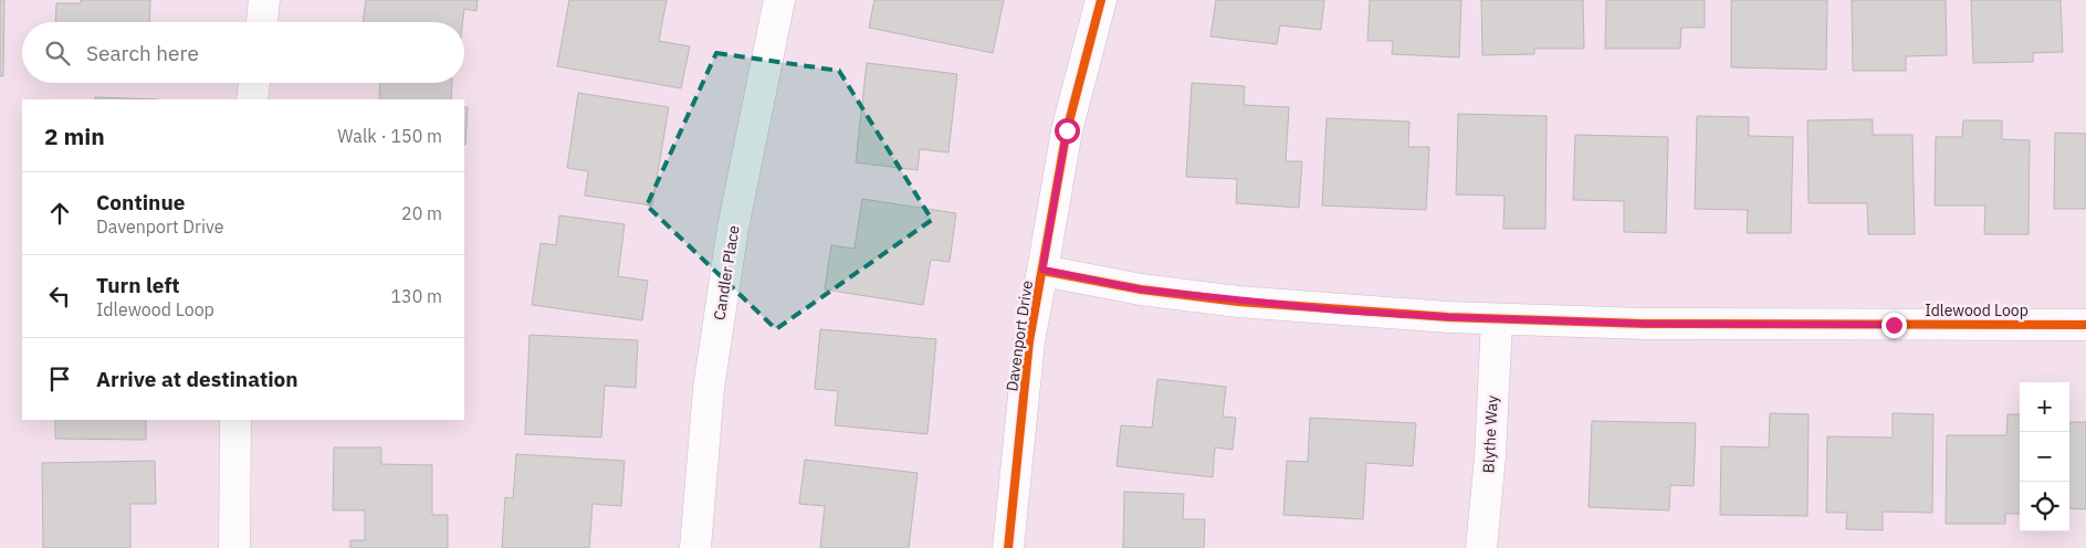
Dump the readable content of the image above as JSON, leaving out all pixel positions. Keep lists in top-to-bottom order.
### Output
{
  "streets": {
    "street": [
      "Candler Place",
      "Idlewood Loop",
      "Davenport Drive",
      "Blythe Way"
    ]
  },
  "crossings": [
    ["Idlewood Loop", "Davenport Drive"],
    ["Idlewood Loop", "Blythe Way"]
  ],
  "page": {
    "search": "Search here",
    "heading": ["2 min", "Walk · 150 m"],
    "list": [
      ["Continue", "Davenport Drive", "20 m"],
      ["Turn left", "Idlewood Loop", "130 m"],
      "Arrive at destination"
    ],
    "map_buttons": ["+", "−"]
  }
}
